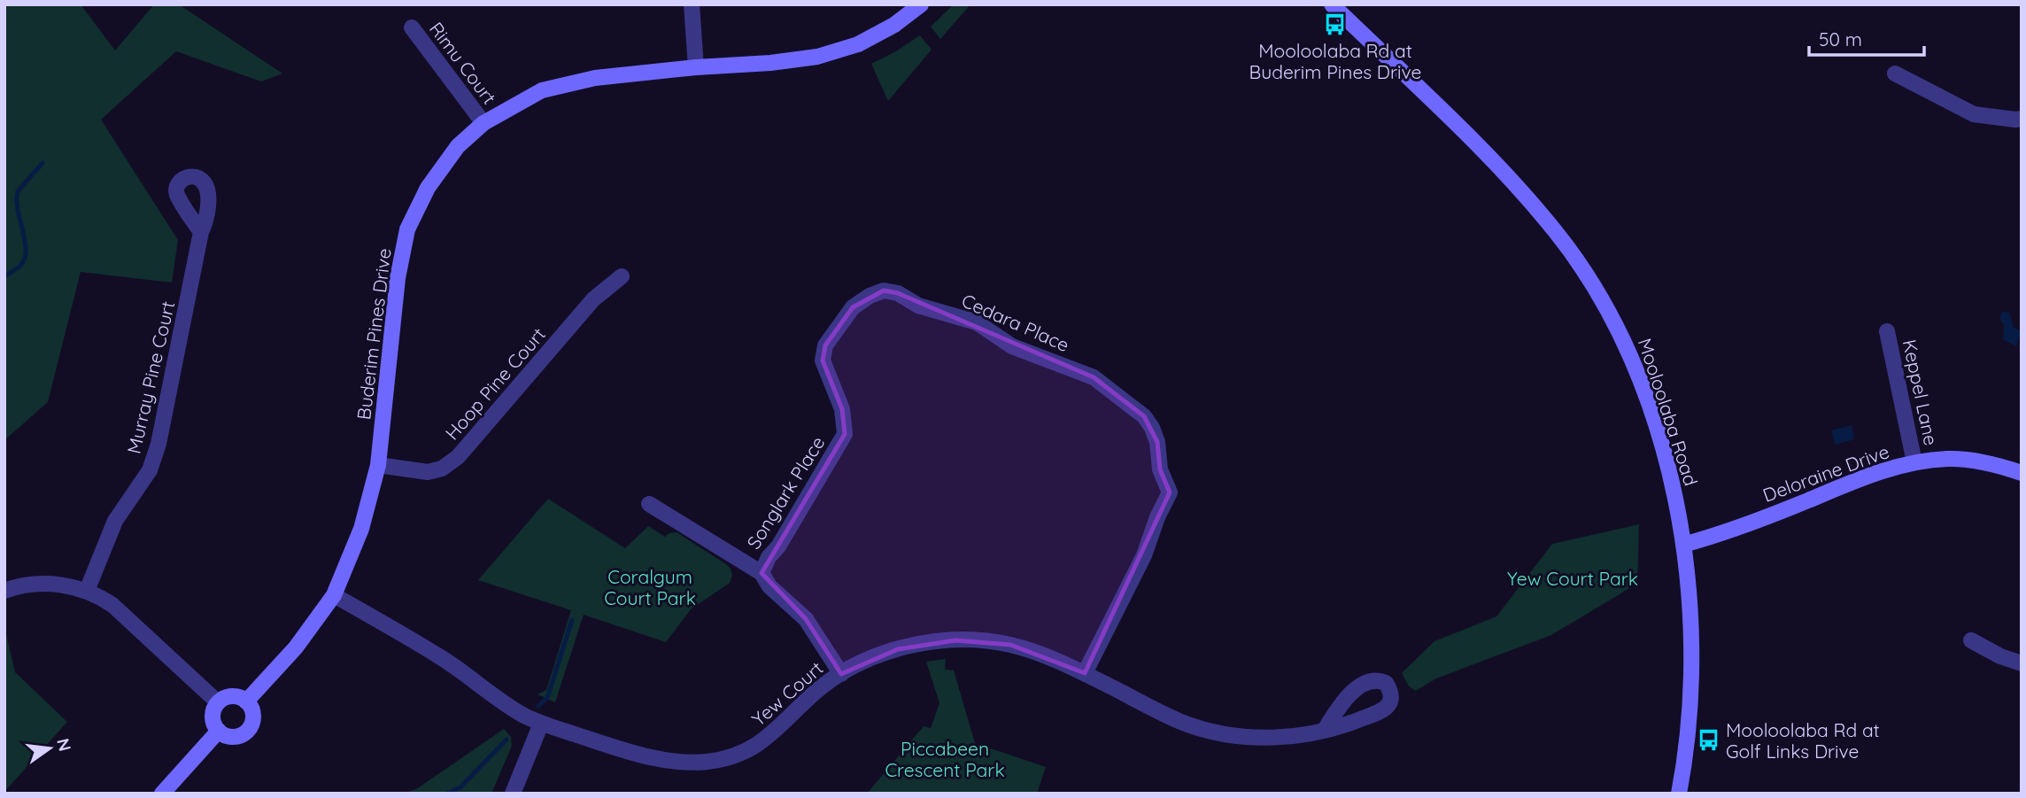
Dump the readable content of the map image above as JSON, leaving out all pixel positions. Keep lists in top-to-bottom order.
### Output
{
  "streets": {
    "street": [
      "Rimu Court",
      "Cedara Place",
      "Buderim Pines Drive",
      "Murray Pine Court",
      "Hoop Pine Court",
      "Keppel Lane",
      "Mooloolaba Road",
      "Deloraine Drive",
      "Songlark Place",
      "Yew Court"
    ]
  },
  "crossings": [
    ["Rimu Court", "Buderim Pines Drive"],
    ["Cedara Place", "Songlark Place"],
    ["Cedara Place", "Yew Court"],
    ["Buderim Pines Drive", "Hoop Pine Court"],
    ["Buderim Pines Drive", "Yew Court"],
    ["Keppel Lane", "Deloraine Drive"],
    ["Mooloolaba Road", "Deloraine Drive"],
    ["Songlark Place", "Yew Court"]
  ],
  "parks": ["Coralgum Court Park", "Yew Court Park", "Piccabeen Crescent Park"],
  "places": {
    "bus stop": ["Mooloolaba Rd at Buderim Pines Drive", "Mooloolaba Rd at Golf Links Drive"]
  },
  "scale_bar": "50 m",
  "north": "right"
}
